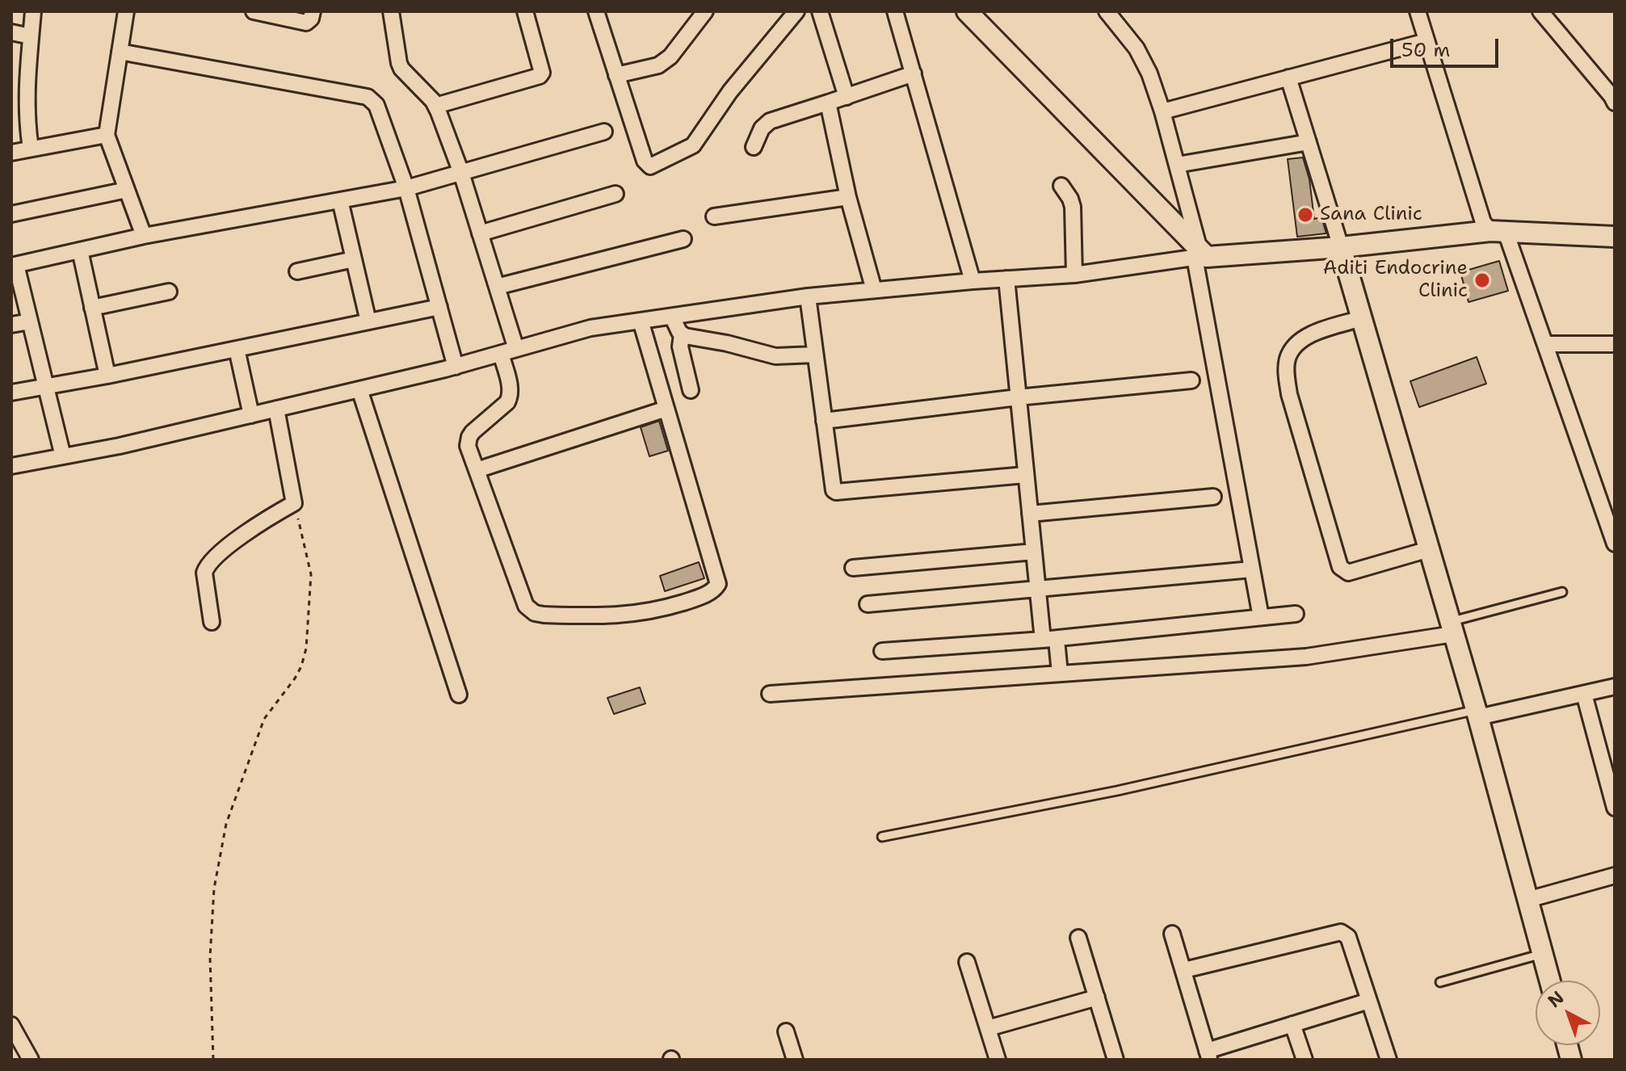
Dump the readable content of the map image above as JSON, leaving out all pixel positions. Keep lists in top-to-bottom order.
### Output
{
  "places": ["Sana Clinic", "Aditi Endocrine Clinic"],
  "scale_bar": "50 m",
  "north": "top left"
}
